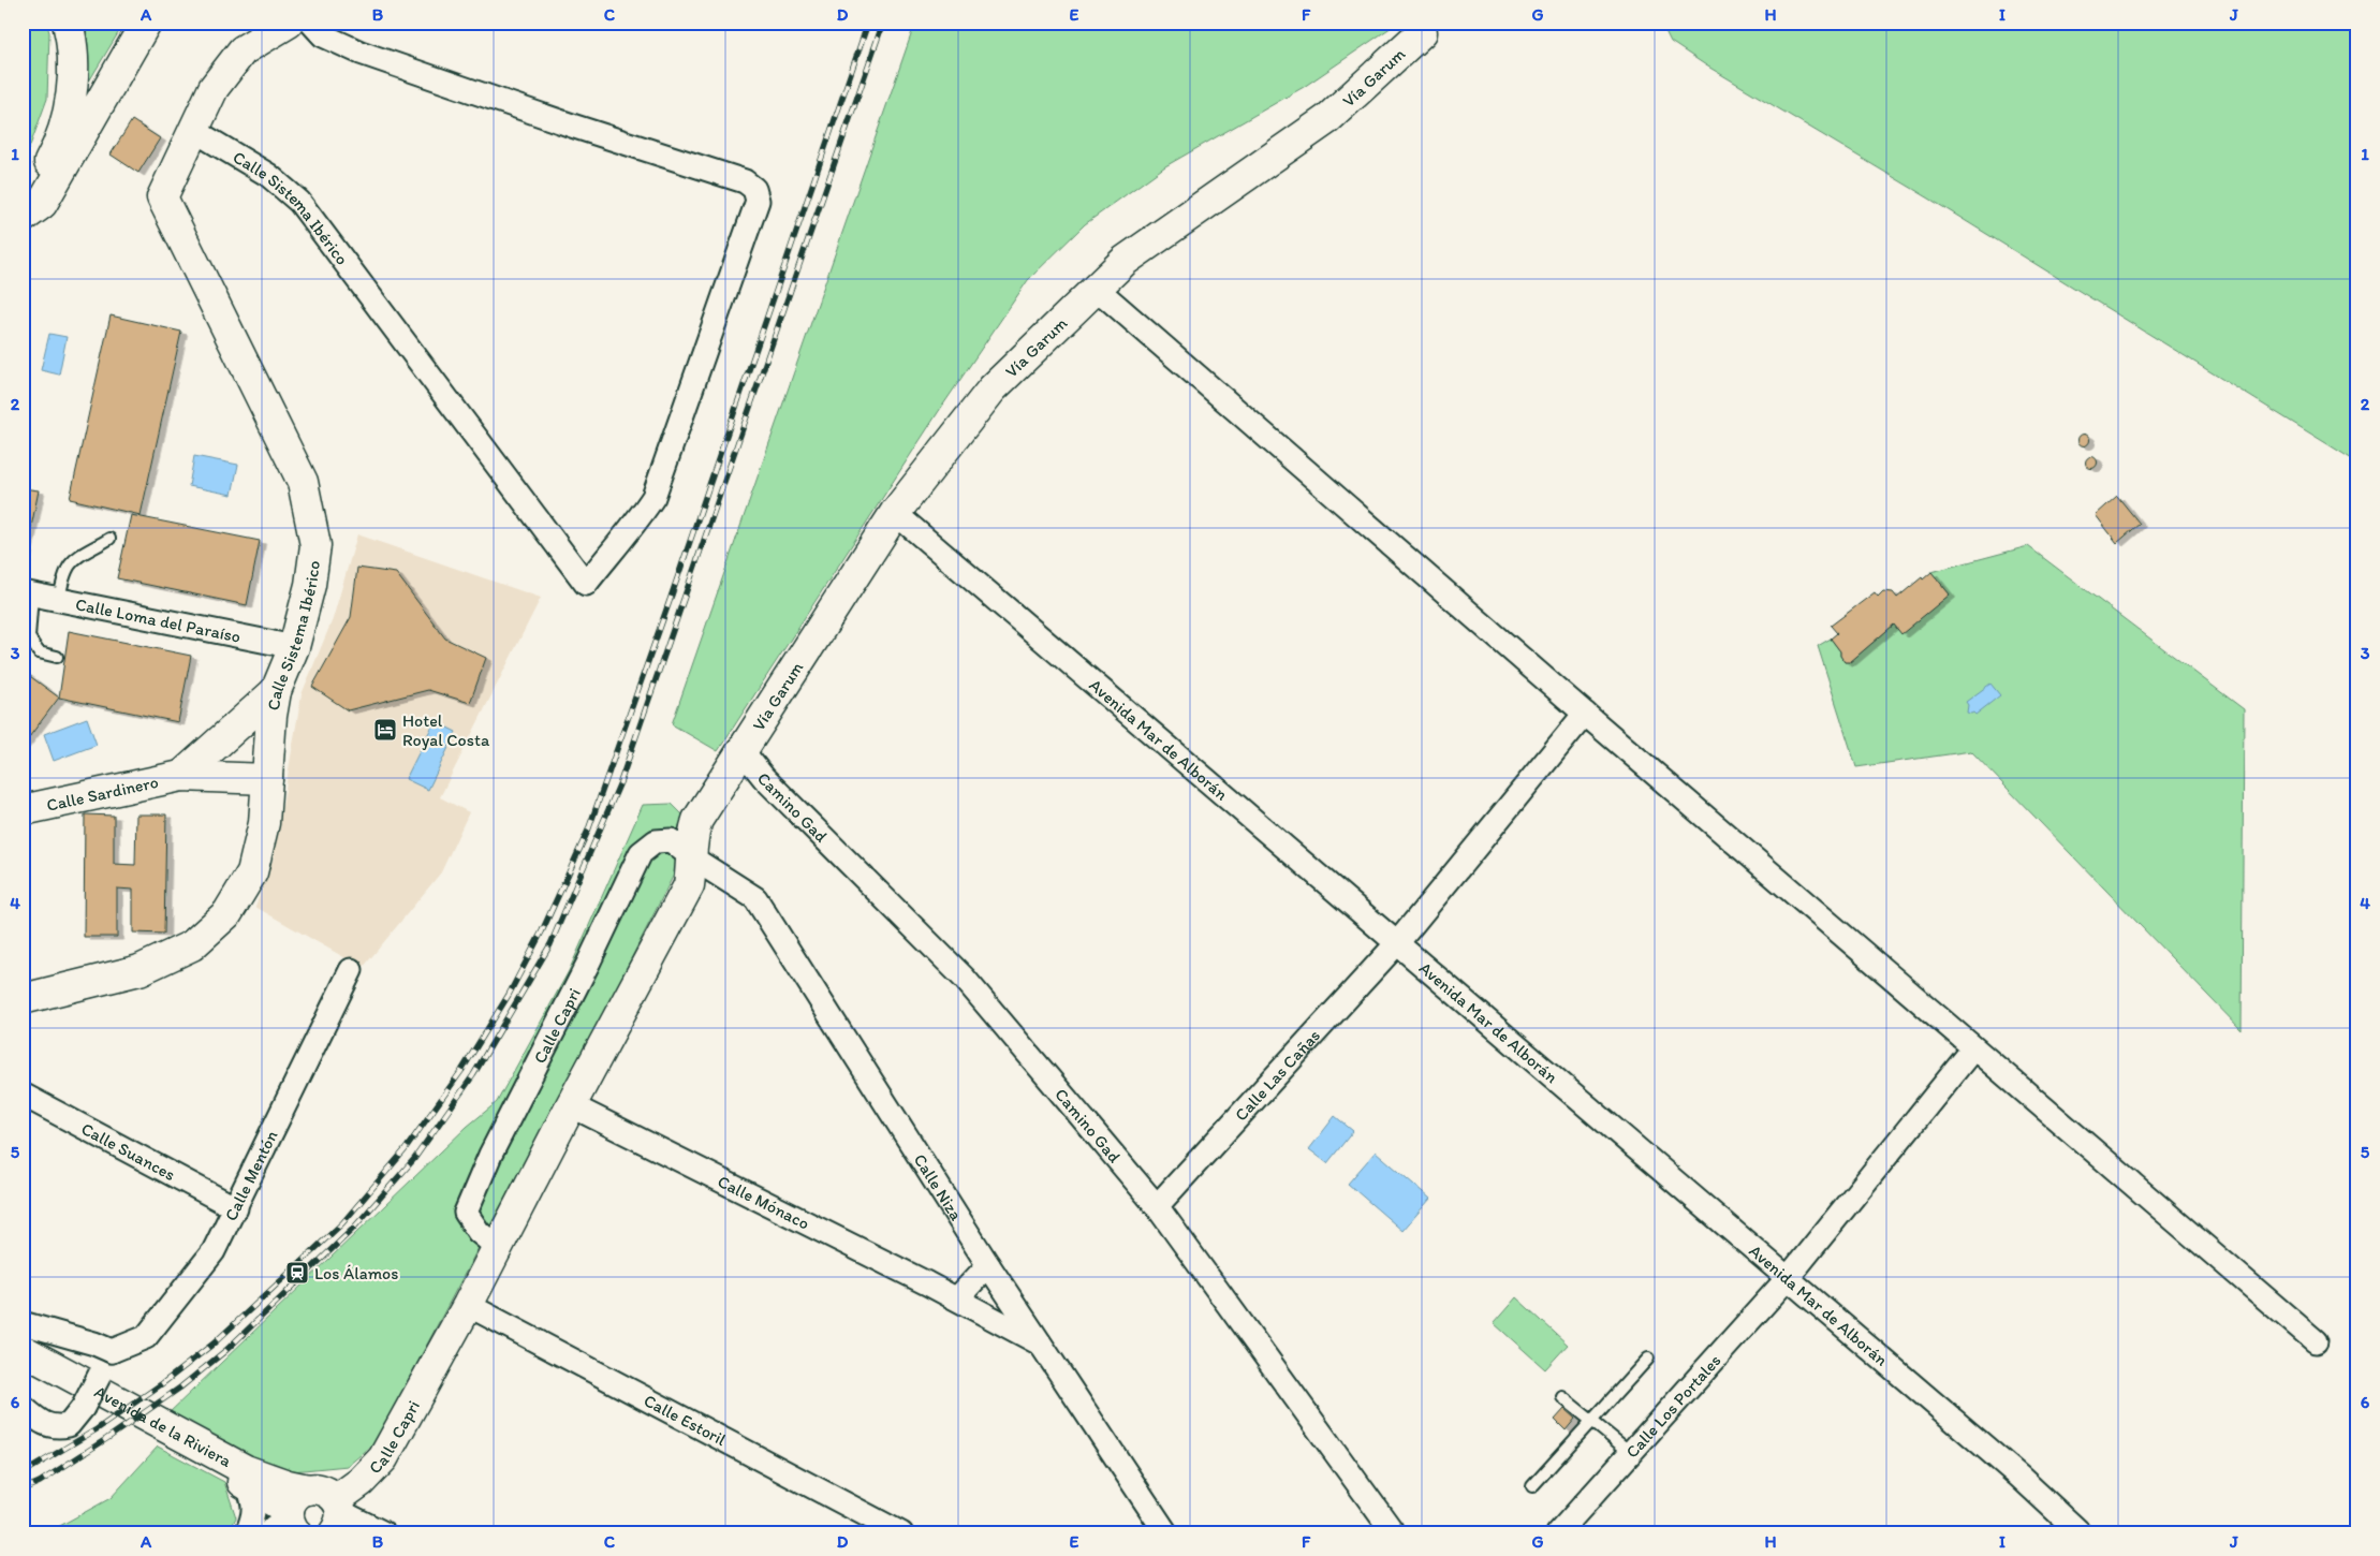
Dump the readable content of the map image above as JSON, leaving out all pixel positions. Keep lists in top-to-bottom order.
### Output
{
  "streets": {
    "main road": [
      "Vía Garum",
      "Calle Sistema Ibérico",
      "Calle Sardinero",
      "Calle Capri",
      "Avenida de la Riviera"
    ],
    "street": [
      "Calle Loma del Paraíso",
      "Avenida Mar de Alborán",
      "Camino Gad",
      "Calle Las Cañas",
      "Calle Suances",
      "Calle Mentón",
      "Calle Niza",
      "Calle Mónaco",
      "Calle Los Portales",
      "Calle Estoril"
    ]
  },
  "crossings": [
    ["Vía Garum", "Avenida Mar de Alborán"],
    ["Vía Garum", "Camino Gad"],
    ["Vía Garum", "Calle Capri"],
    ["Calle Sistema Ibérico", "Calle Loma del Paraíso"],
    ["Calle Sistema Ibérico", "Calle Sardinero"],
    ["Avenida Mar de Alborán", "Calle Las Cañas"],
    ["Avenida Mar de Alborán", "Calle Los Portales"],
    ["Camino Gad", "Calle Capri"],
    ["Camino Gad", "Calle Las Cañas"],
    ["Calle Capri", "Calle Niza"],
    ["Calle Capri", "Calle Mónaco"],
    ["Calle Capri", "Calle Estoril"],
    ["Calle Capri", "Avenida de la Riviera"],
    ["Calle Suances", "Calle Mentón"],
    ["Calle Niza", "Calle Mónaco"]
  ],
  "places": {
    "hotel": ["Hotel Royal Costa"],
    "station": ["Los Álamos"]
  },
  "grid": {
    "columns": [
      "A",
      "B",
      "C",
      "D",
      "E",
      "F",
      "G",
      "H",
      "I",
      "J"
    ],
    "rows": [
      "1",
      "2",
      "3",
      "4",
      "5",
      "6"
    ]
  }
}
